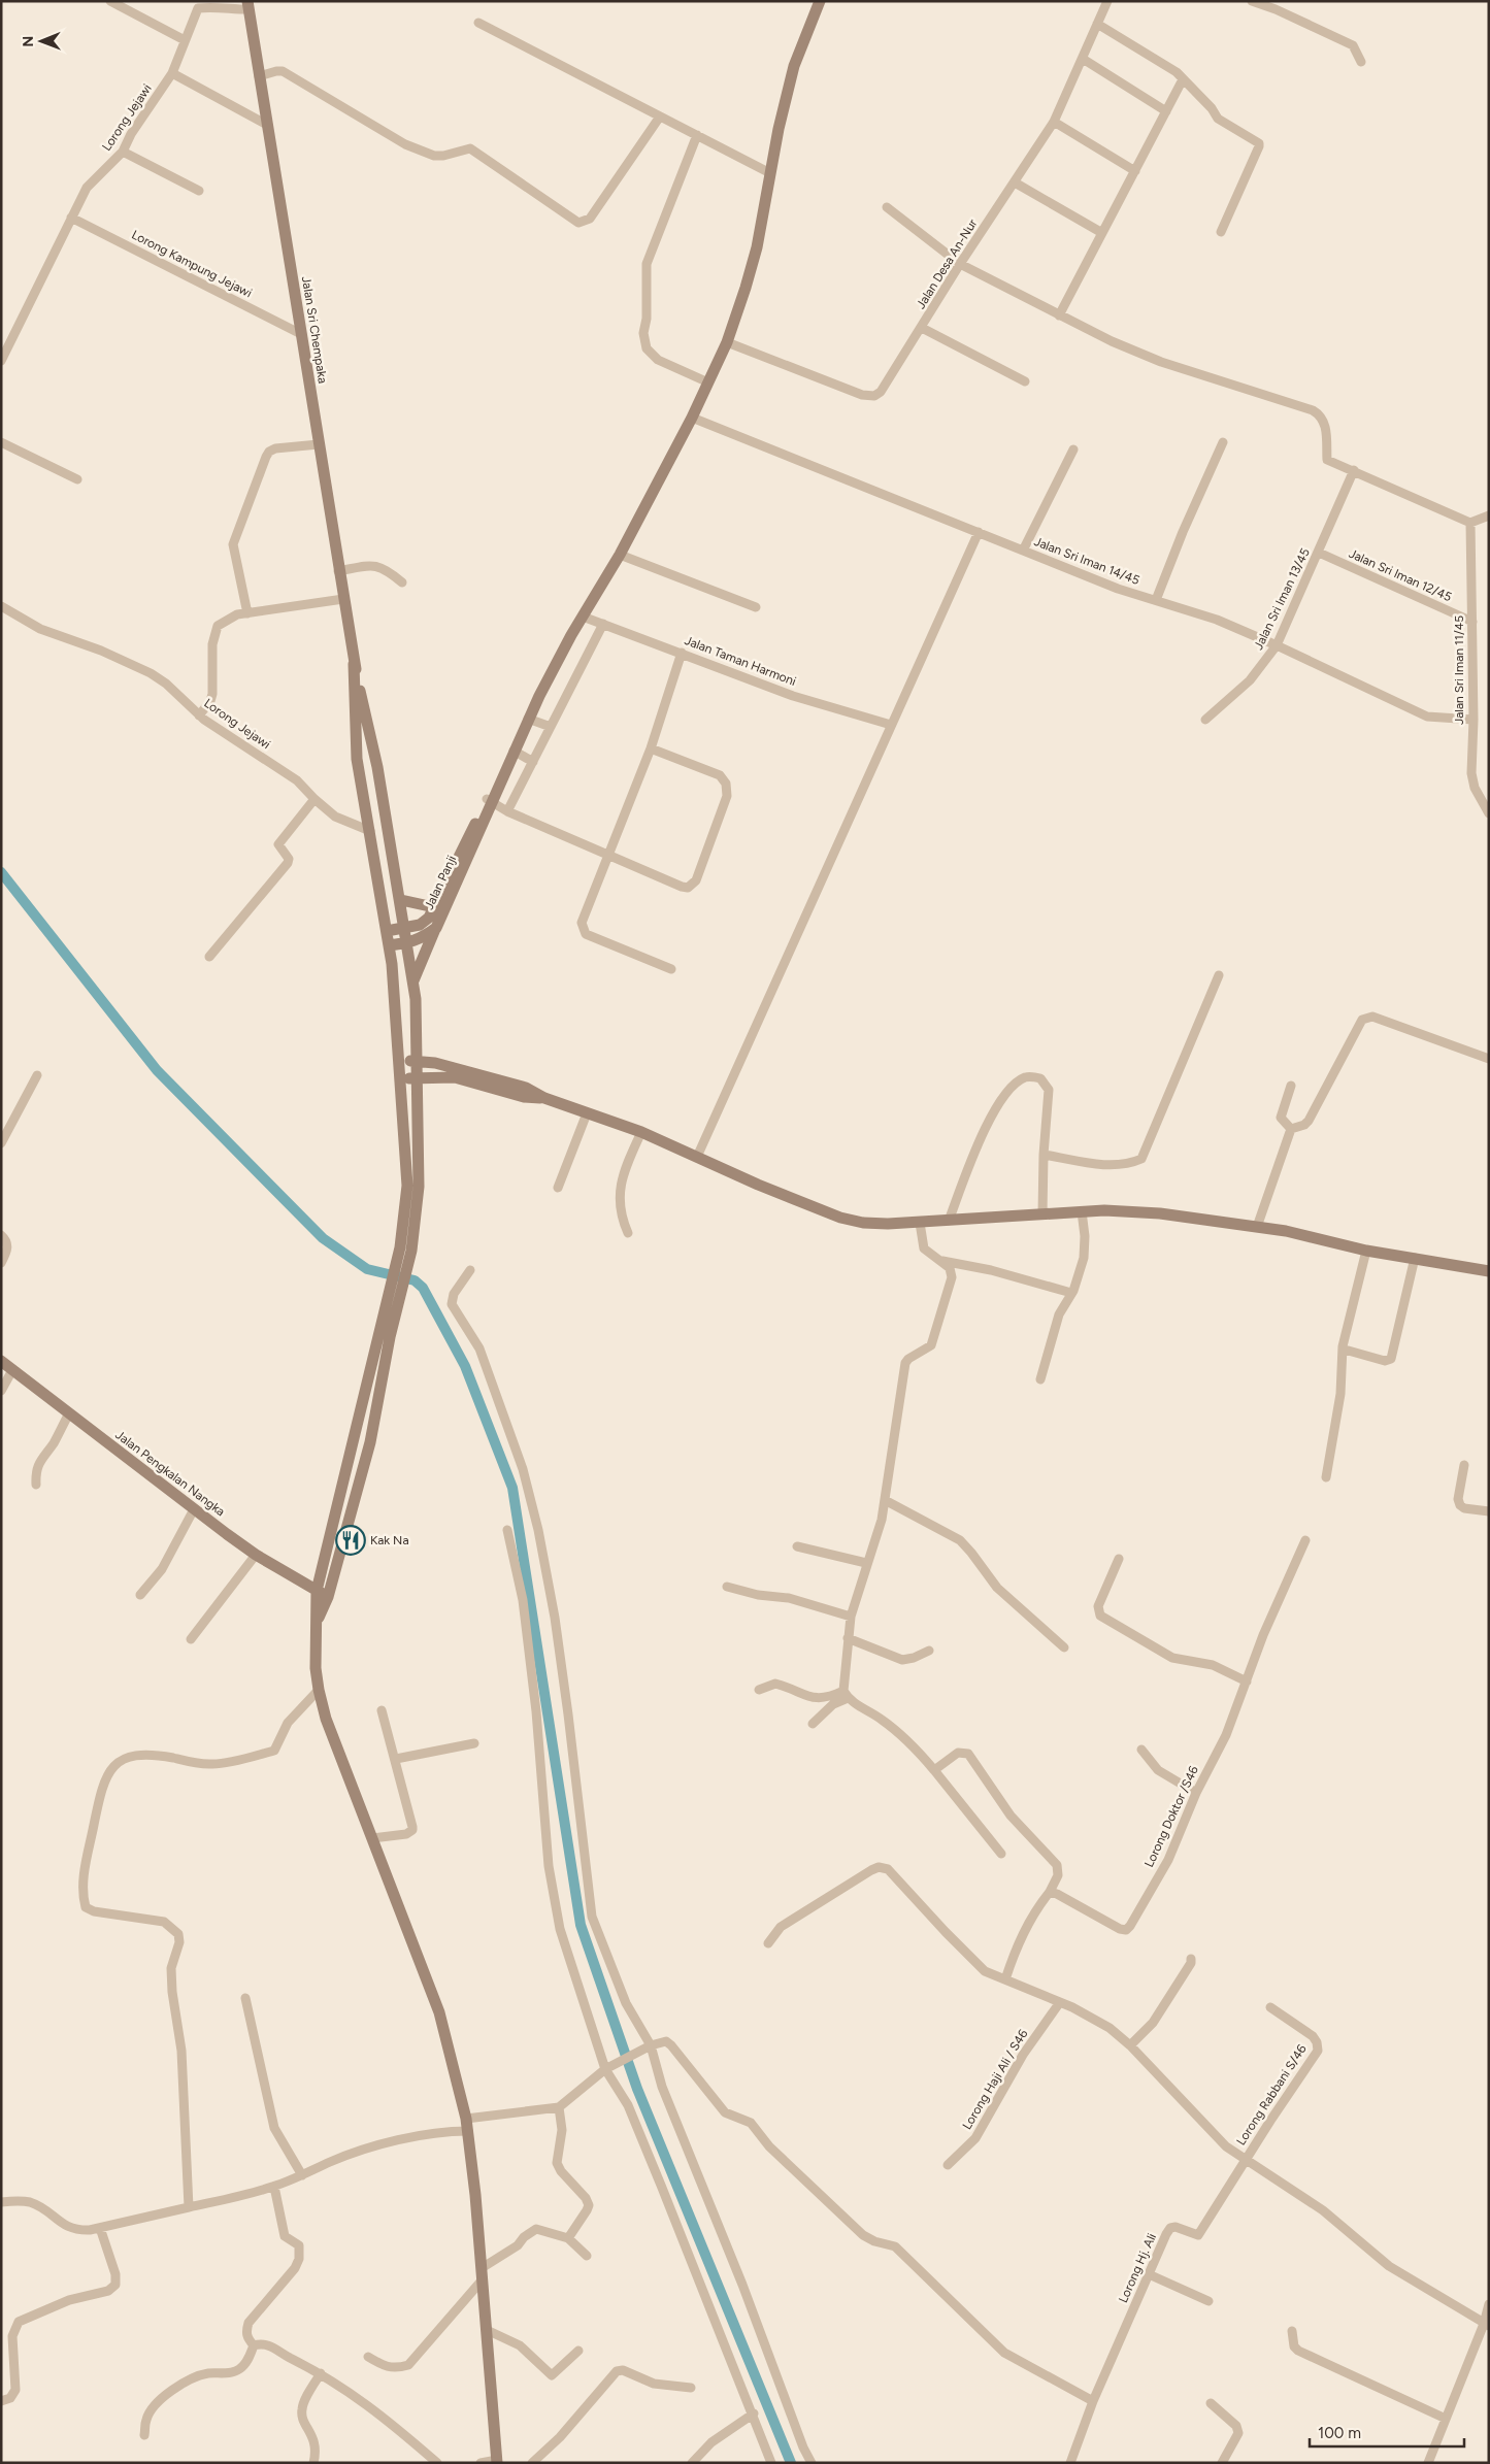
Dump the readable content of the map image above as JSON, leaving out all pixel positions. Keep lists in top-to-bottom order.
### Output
{
  "streets": {
    "main road": ["Jalan Sri Chempaka", "Jalan Panji", "Jalan Pengkalan Nangka"],
    "street": [
      "Lorong Jejawi",
      "Lorong Kampung Jejawi",
      "Jalan Desa An-Nur",
      "Jalan Sri Iman 14/45",
      "Jalan Sri Iman 12/45",
      "Jalan Sri Iman 13/45",
      "Jalan Taman Harmoni",
      "Jalan Sri Iman 11/45",
      "Lorong Doktor /S46",
      "Lorong Haji Ali / S46",
      "Lorong Rabbani S/46",
      "Lorong Hj. Ali"
    ]
  },
  "crossings": [
    ["Lorong Jejawi", "Lorong Kampung Jejawi"],
    ["Lorong Jejawi", "Jalan Sri Chempaka"],
    ["Lorong Kampung Jejawi", "Jalan Sri Chempaka"],
    ["Jalan Sri Iman 14/45", "Jalan Sri Iman 13/45"],
    ["Jalan Sri Iman 14/45", "Jalan Sri Iman 11/45"],
    ["Jalan Sri Iman 12/45", "Jalan Sri Iman 13/45"],
    ["Jalan Sri Iman 12/45", "Jalan Sri Iman 11/45"],
    ["Lorong Rabbani S/46", "Lorong Hj. Ali"]
  ],
  "places": {
    "restaurant": ["Kak Na"]
  },
  "scale_bar": "100 m",
  "north": "left"
}
